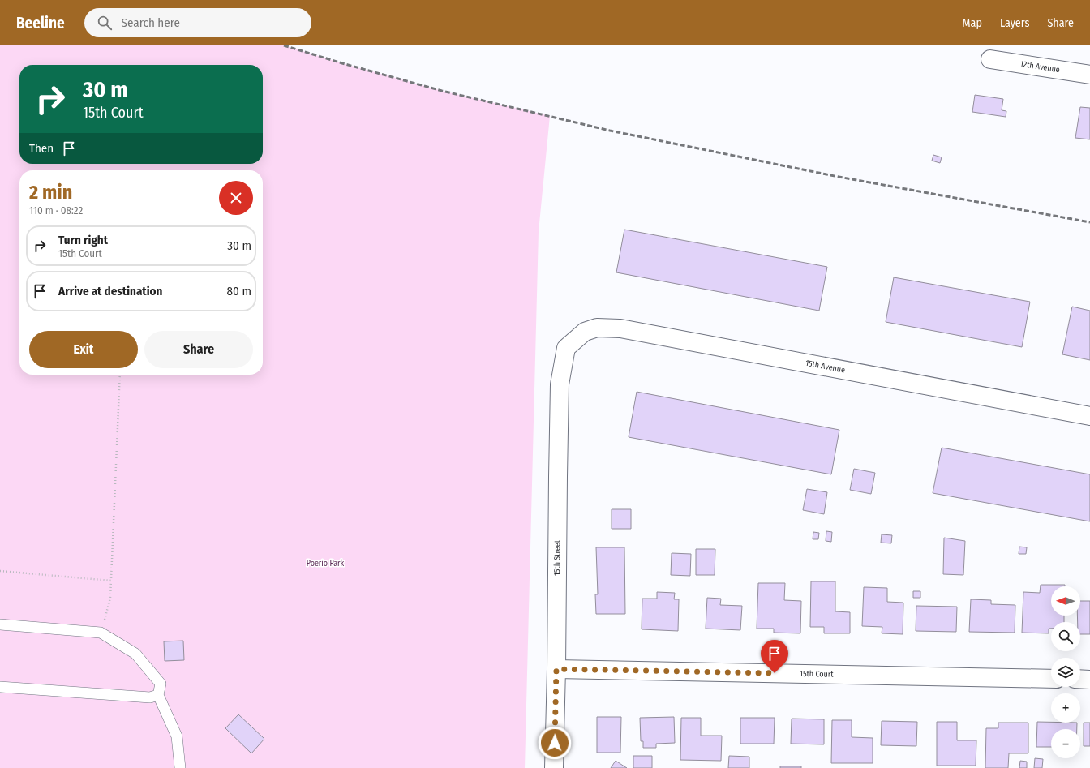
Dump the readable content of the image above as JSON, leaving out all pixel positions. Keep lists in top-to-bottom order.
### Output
{
  "streets": {
    "street": [
      "12th Avenue",
      "15th Avenue",
      "15th Street",
      "15th Court"
    ]
  },
  "crossings": [
    ["15th Avenue", "15th Street"],
    ["15th Street", "15th Court"]
  ],
  "parks": ["Poerio Park"],
  "north": "left",
  "page": {
    "header": "Beeline",
    "search": "Search here",
    "nav": ["Map", "Layers", "Share"],
    "turn": ["30 m", "15th Court"],
    "then": "Then",
    "heading": ["2 min", "110 m · 08:22"],
    "list": [
      {
        "name": "Turn right",
        "note": "15th Court",
        "value": "30 m"
      },
      {
        "name": "Arrive at destination",
        "value": "80 m"
      }
    ],
    "buttons": ["Exit", "Share"],
    "map_buttons": ["+", "−"]
  }
}
